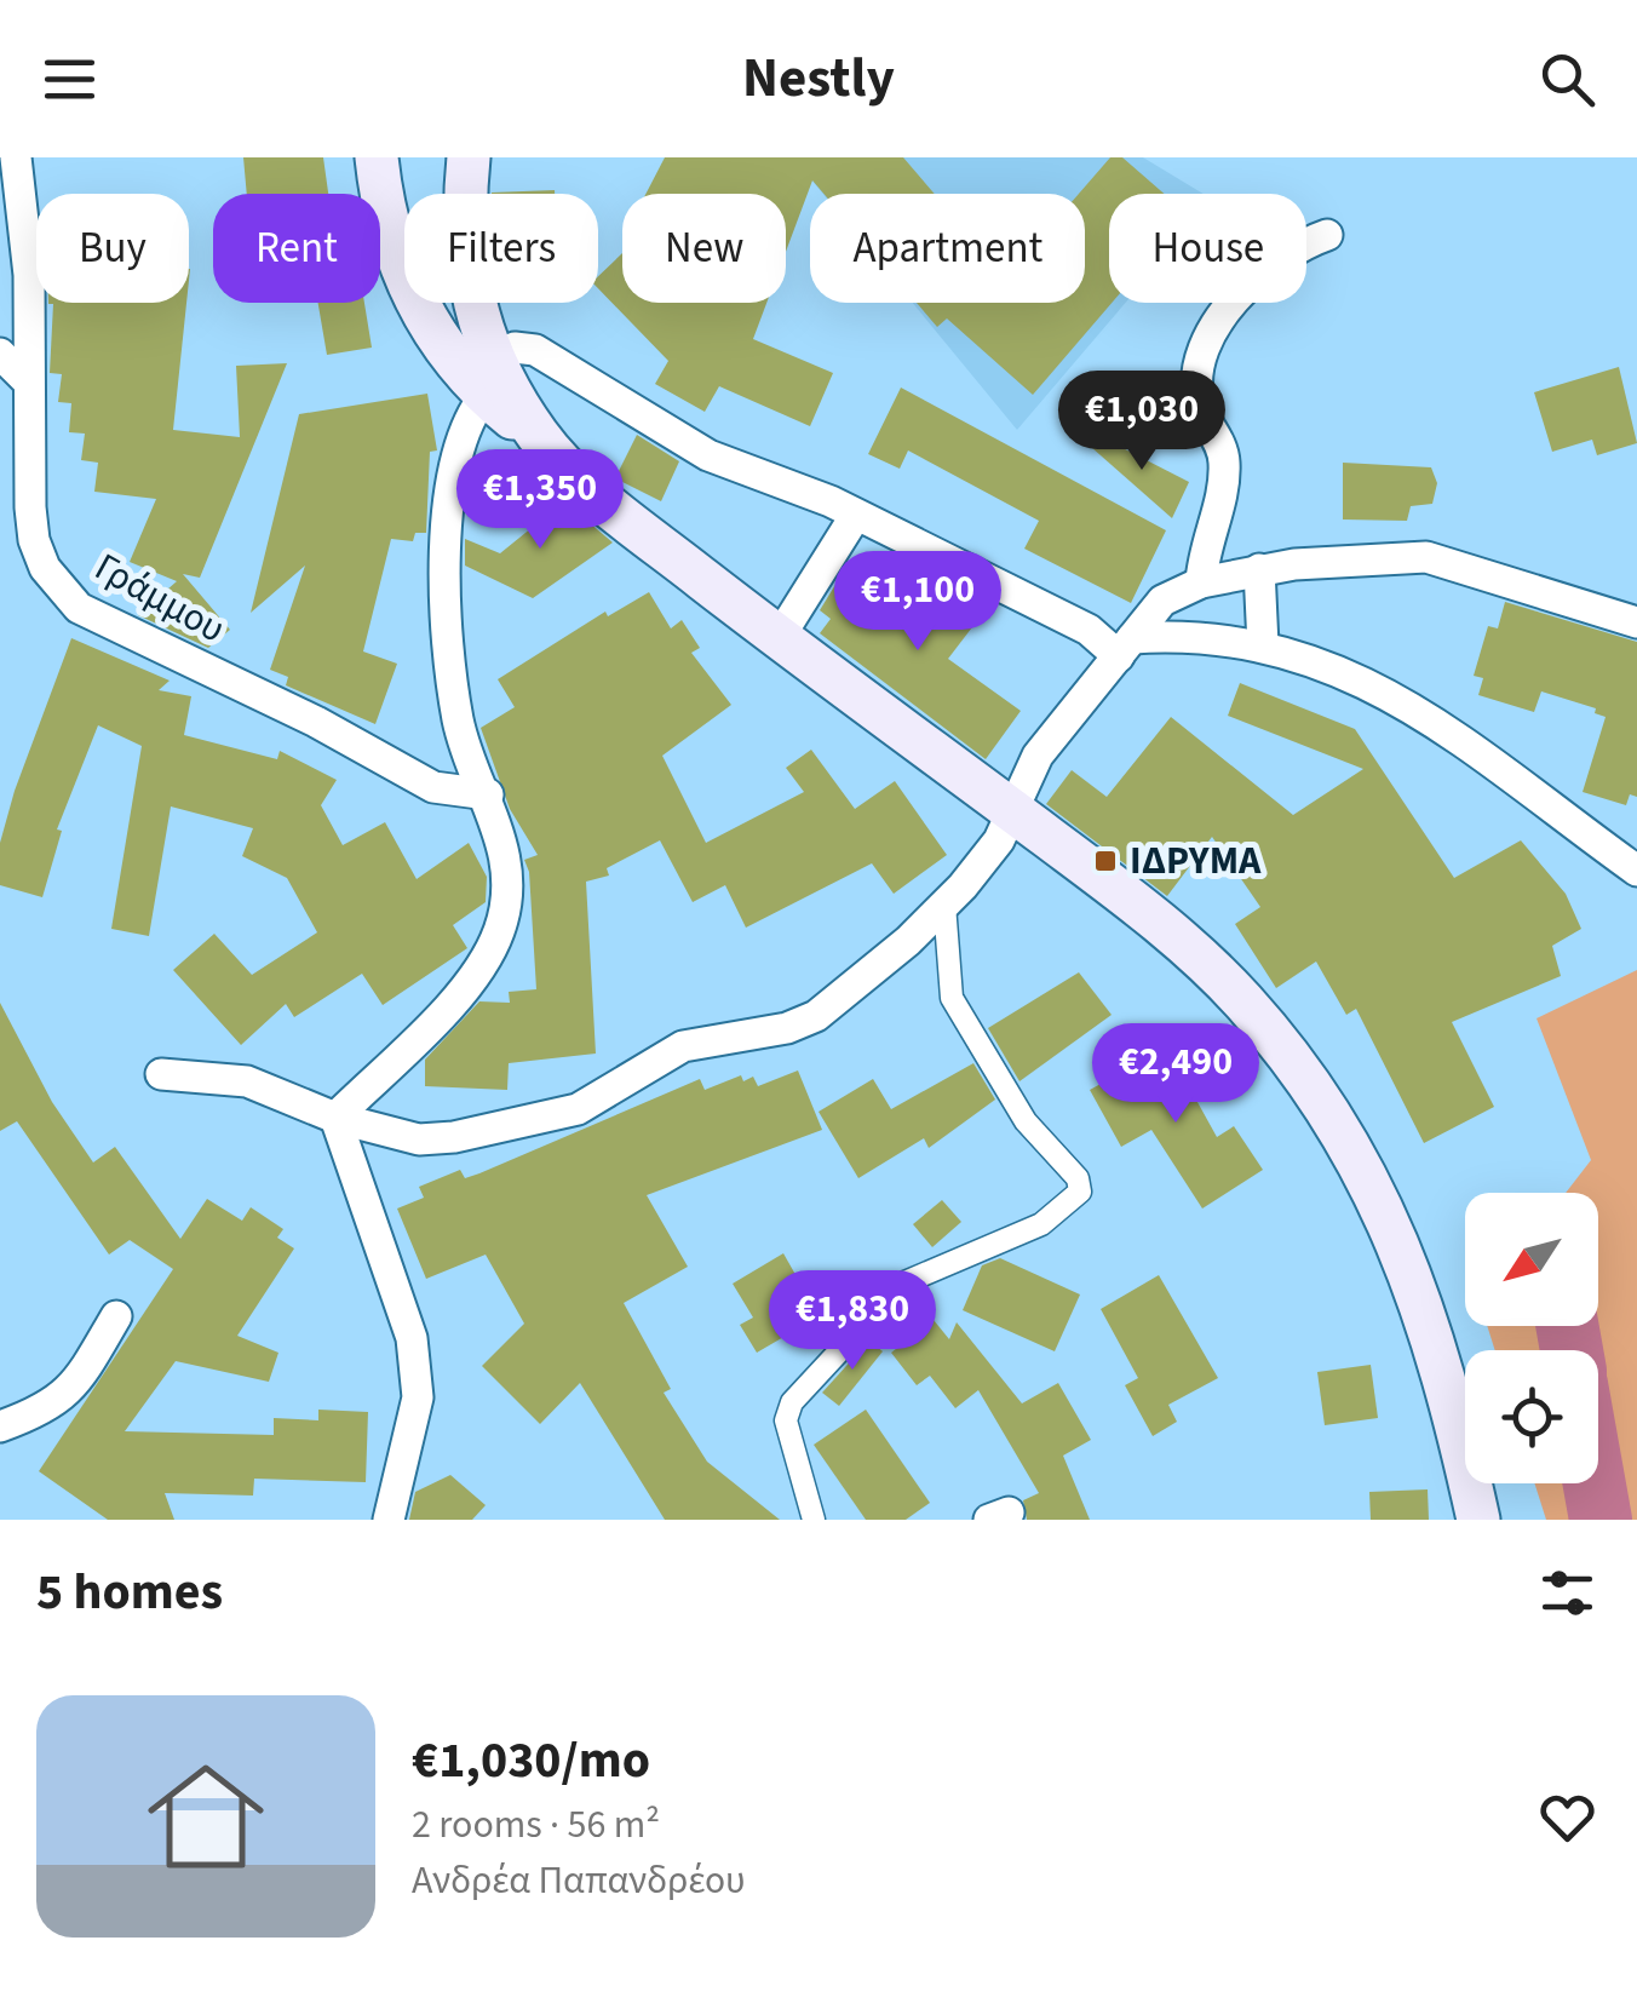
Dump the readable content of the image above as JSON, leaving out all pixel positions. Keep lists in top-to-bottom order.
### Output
{
  "streets": {
    "street": ["Γράμμου"]
  },
  "places": {
    "transit": ["ΙΔΡΥΜΑ"]
  },
  "north": "bottom left",
  "page": {
    "header": "Nestly",
    "chip": [
      "Buy",
      "Rent",
      "Filters",
      "New",
      "Apartment",
      "House"
    ],
    "price": [
      "€1,030",
      "€1,350",
      "€1,100",
      "€2,490",
      "€1,830"
    ],
    "heading": "5 homes",
    "list": [
      {
        "name": "€1,030/mo",
        "note": "2 rooms · 56 m² · Ανδρέα Παπανδρέου"
      }
    ]
  }
}
